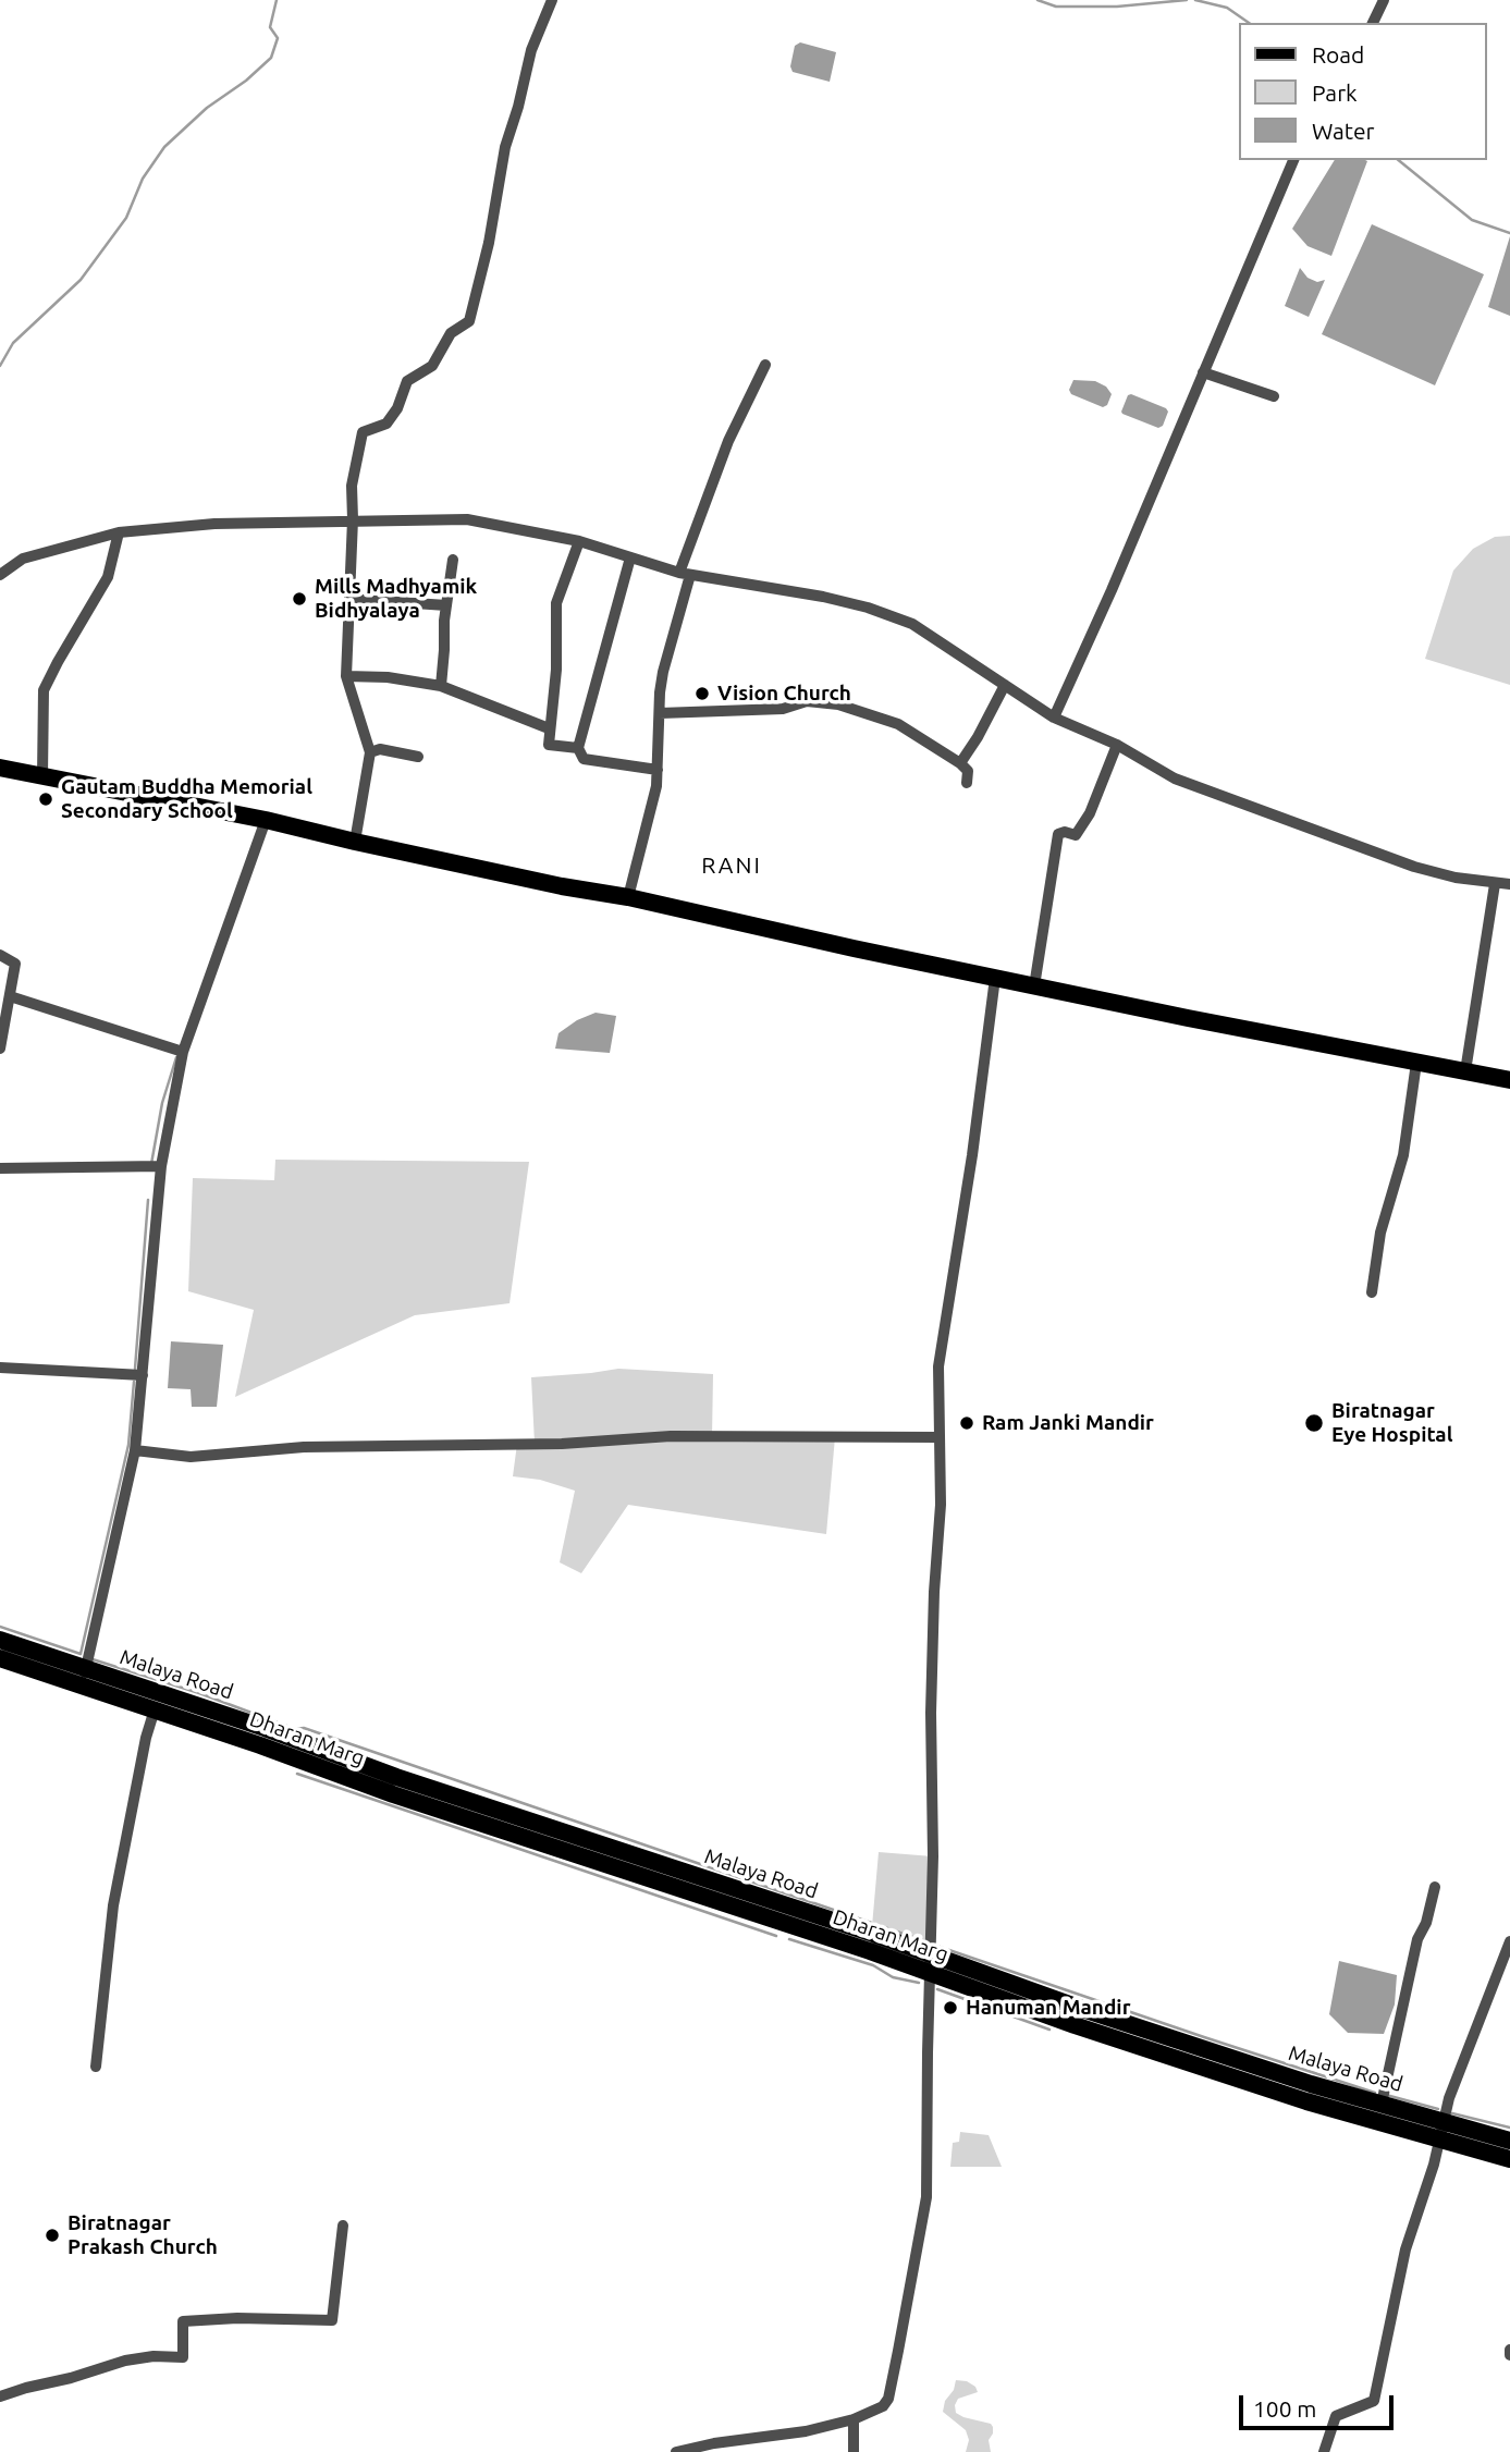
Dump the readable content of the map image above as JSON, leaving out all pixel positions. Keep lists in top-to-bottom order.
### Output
{
  "streets": {
    "main road": ["Malaya Road", "Dharan Marg"]
  },
  "crossings": [
    ["Malaya Road", "Dharan Marg"]
  ],
  "districts": ["RANI"],
  "places": [
    "Mills Madhyamik Bidhyalaya",
    "Vision Church",
    "Gautam Buddha Memorial Secondary School",
    "Ram Janki Mandir",
    "Biratnagar Eye Hospital",
    "Hanuman Mandir",
    "Biratnagar Prakash Church"
  ],
  "legend": ["Road", "Park", "Water"],
  "scale_bar": "100 m"
}
